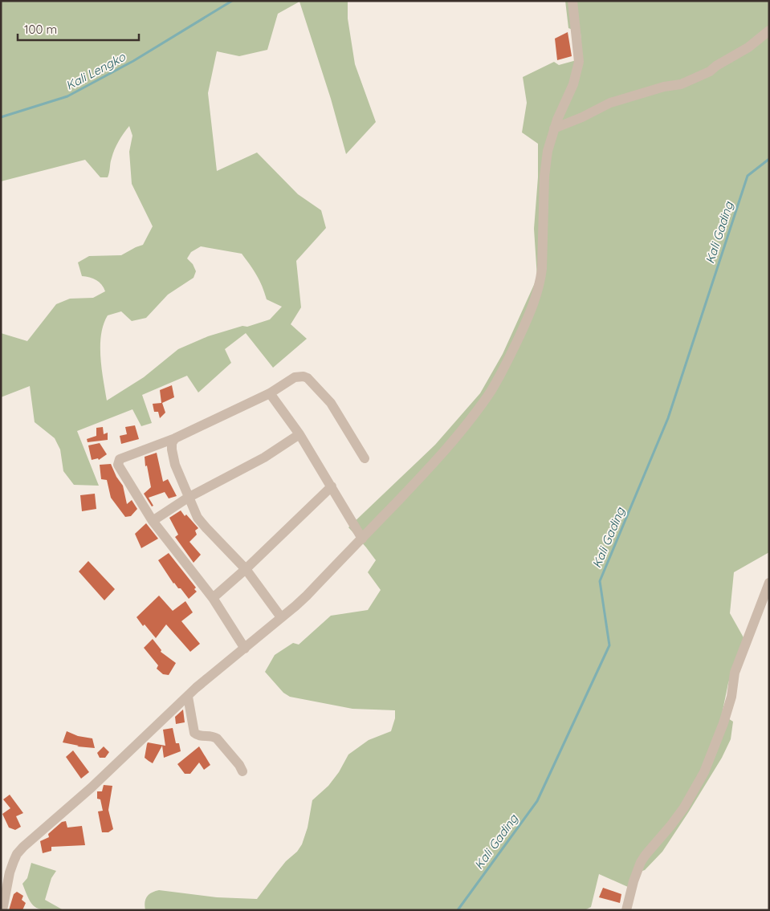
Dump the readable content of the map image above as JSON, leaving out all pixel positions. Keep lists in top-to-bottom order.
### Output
{
  "water": ["Kali Lengko", "Kali Gading"],
  "scale_bar": "100 m"
}
